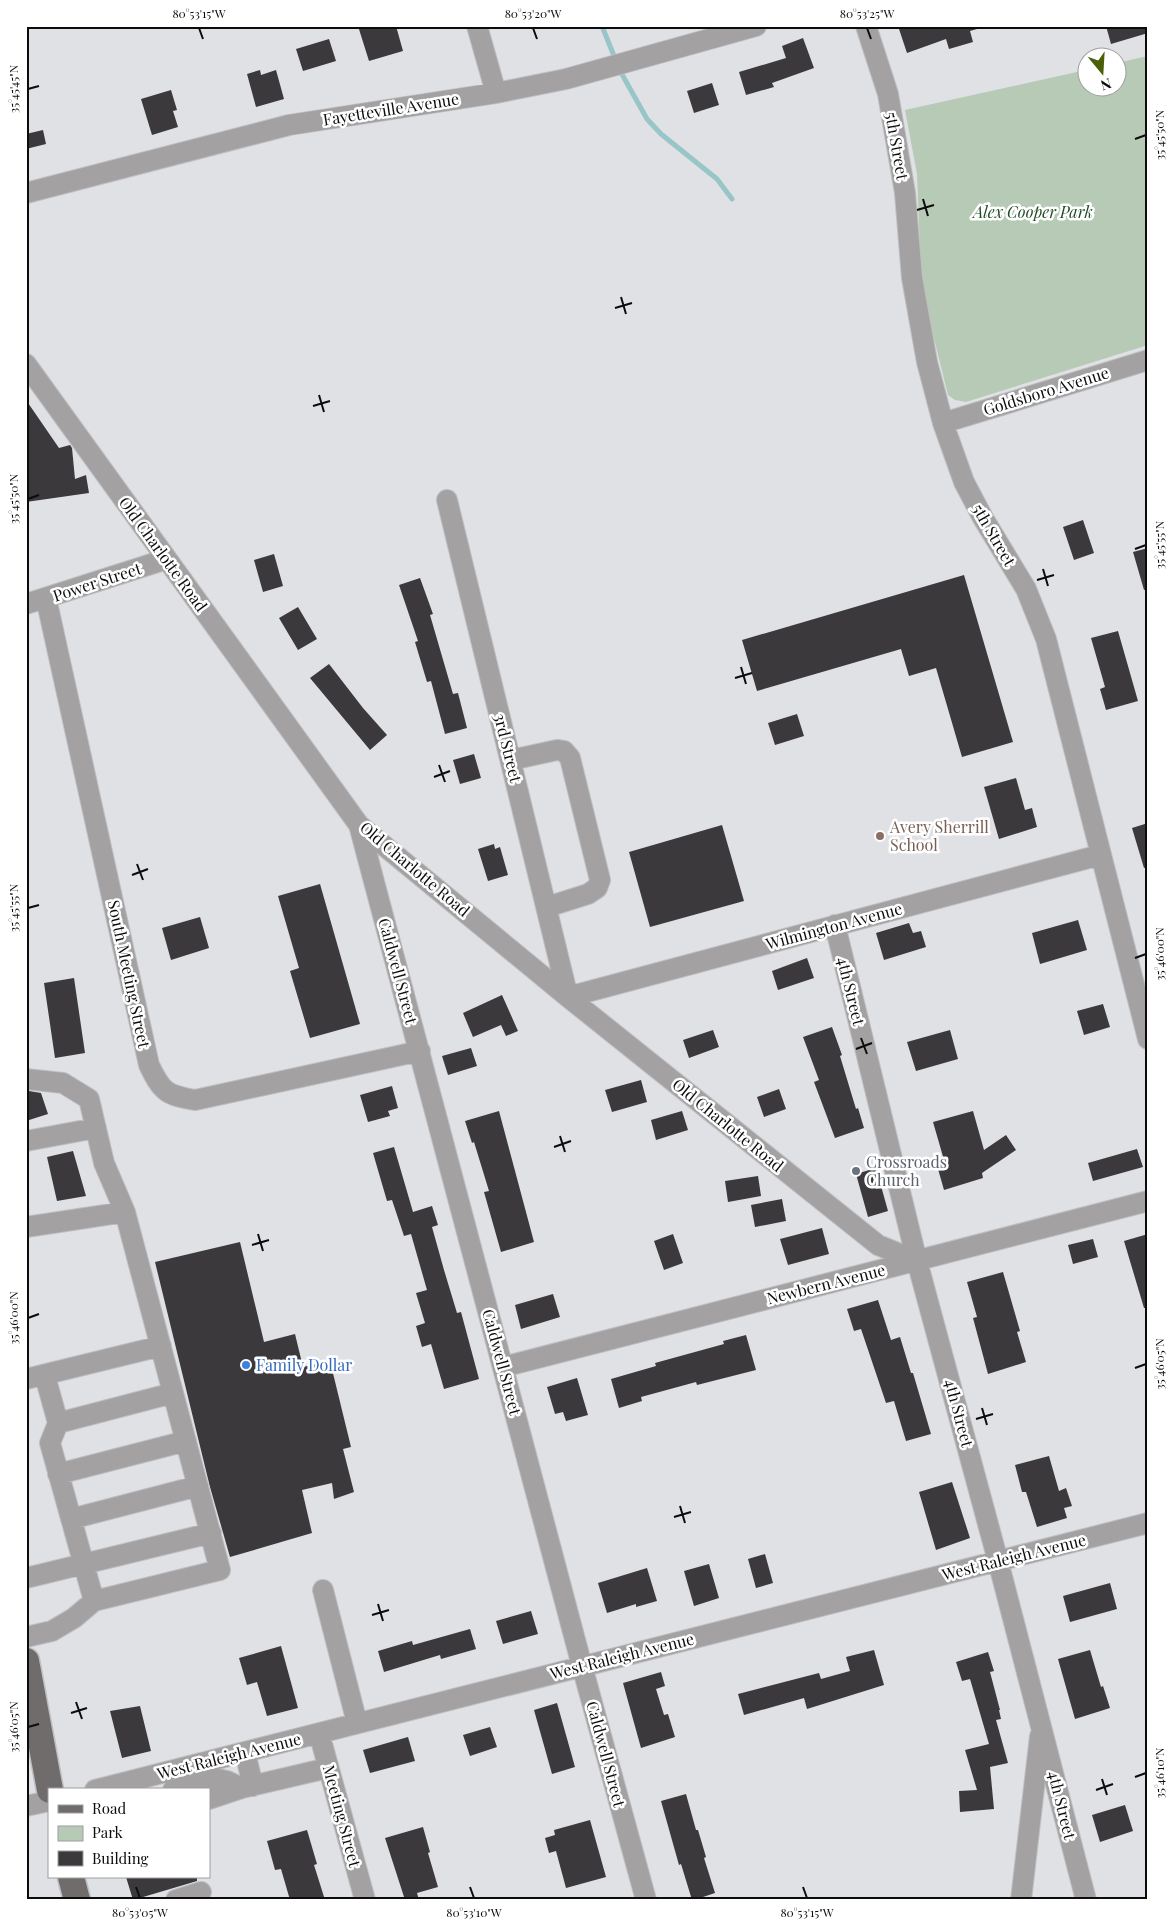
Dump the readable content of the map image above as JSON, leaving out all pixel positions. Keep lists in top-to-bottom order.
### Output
{
  "streets": {
    "street": [
      "Fayetteville Avenue",
      "5th Street",
      "Goldsboro Avenue",
      "Old Charlotte Road",
      "Power Street",
      "3rd Street",
      "Wilmington Avenue",
      "Caldwell Street",
      "South Meeting Street",
      "4th Street",
      "Newbern Avenue",
      "West Raleigh Avenue",
      "Meeting Street"
    ]
  },
  "crossings": [
    ["5th Street", "Goldsboro Avenue"],
    ["5th Street", "Wilmington Avenue"],
    ["Old Charlotte Road", "Power Street"],
    ["Old Charlotte Road", "3rd Street"],
    ["Old Charlotte Road", "Wilmington Avenue"],
    ["Old Charlotte Road", "Caldwell Street"],
    ["Old Charlotte Road", "4th Street"],
    ["Old Charlotte Road", "Newbern Avenue"],
    ["Power Street", "South Meeting Street"],
    ["3rd Street", "Wilmington Avenue"],
    ["Wilmington Avenue", "4th Street"],
    ["Caldwell Street", "South Meeting Street"],
    ["Caldwell Street", "Newbern Avenue"],
    ["Caldwell Street", "West Raleigh Avenue"],
    ["4th Street", "Newbern Avenue"],
    ["4th Street", "West Raleigh Avenue"],
    ["West Raleigh Avenue", "Meeting Street"]
  ],
  "parks": ["Alex Cooper Park"],
  "places": ["Avery Sherrill School", "Crossroads Church", "Family Dollar"],
  "legend": ["Road", "Park", "Building"],
  "north": "bottom",
  "coordinates": [
    "80°53'15\"W",
    "80°53'20\"W",
    "80°53'25\"W",
    "35°45'45\"N",
    "35°45'50\"N",
    "35°45'55\"N",
    "35°46'00\"N",
    "35°46'05\"N",
    "35°46'10\"N",
    "80°53'05\"W",
    "80°53'10\"W"
  ]
}
